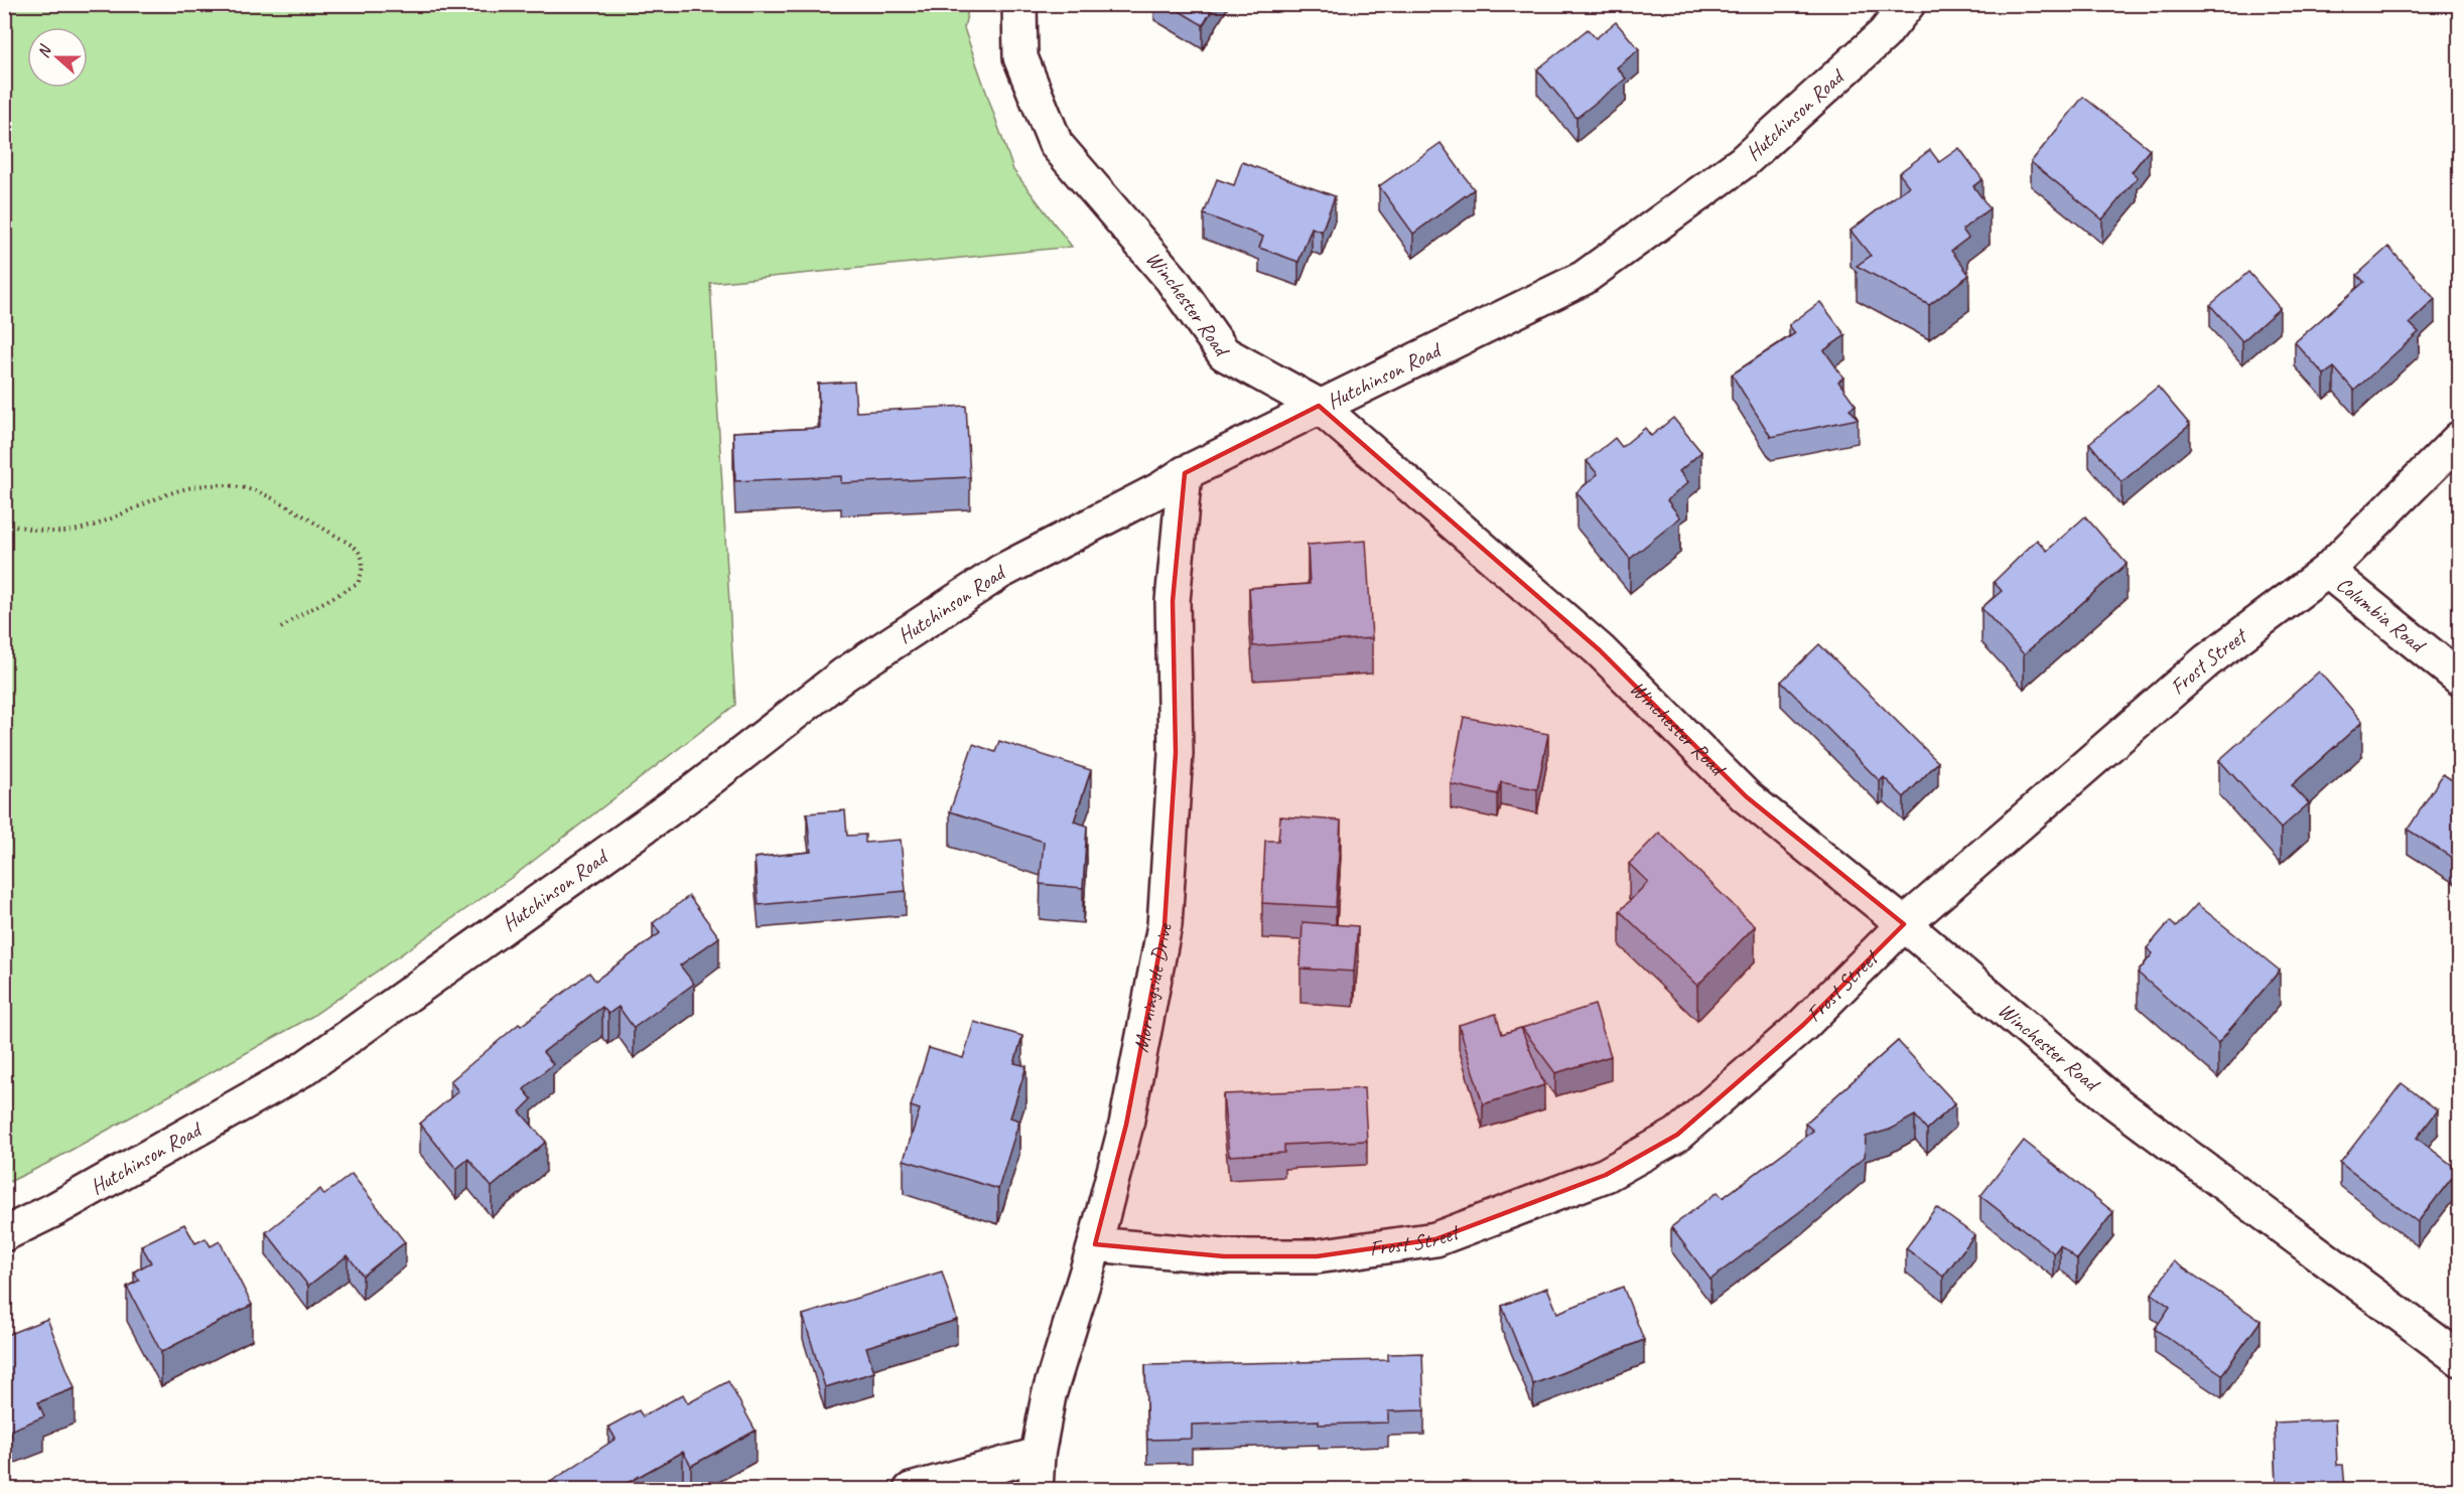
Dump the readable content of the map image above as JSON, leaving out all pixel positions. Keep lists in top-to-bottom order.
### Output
{
  "streets": {
    "street": [
      "Hutchinson Road",
      "Winchester Road",
      "Columbia Road",
      "Frost Street",
      "Morningside Drive"
    ]
  },
  "crossings": [
    ["Hutchinson Road", "Winchester Road"],
    ["Hutchinson Road", "Morningside Drive"],
    ["Winchester Road", "Frost Street"],
    ["Columbia Road", "Frost Street"],
    ["Frost Street", "Morningside Drive"]
  ],
  "north": "left"
}
